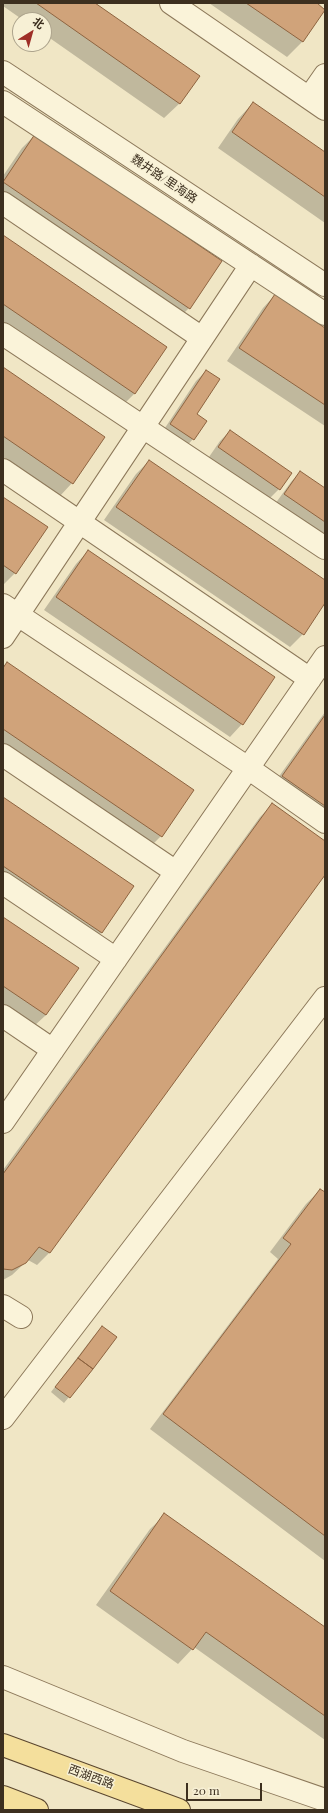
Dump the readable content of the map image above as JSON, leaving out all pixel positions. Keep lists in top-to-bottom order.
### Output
{
  "streets": {
    "main road": ["西湖西路"],
    "street": ["魏井路/里海路"]
  },
  "scale_bar": "20 m",
  "north": "top right"
}
